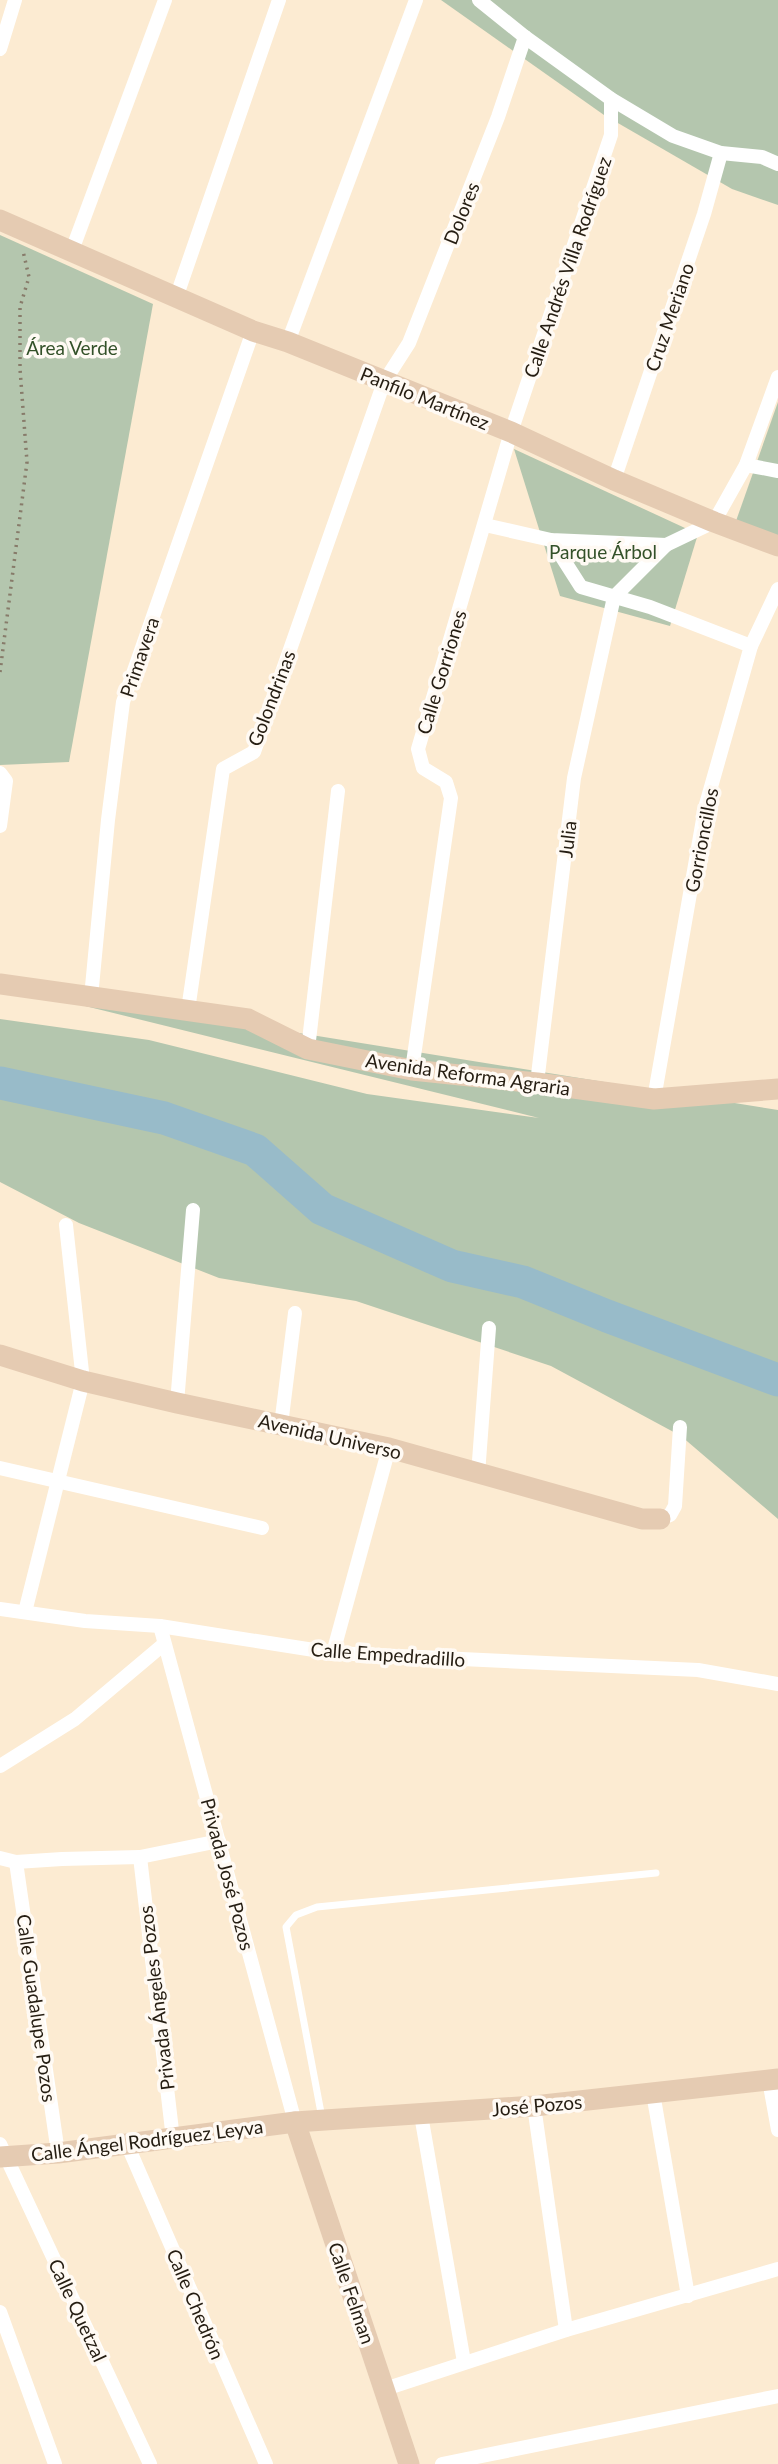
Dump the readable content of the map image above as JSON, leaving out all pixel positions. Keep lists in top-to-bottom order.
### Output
{
  "streets": {
    "street": [
      "Dolores",
      "Calle Andrés Villa Rodríguez",
      "Cruz Meriano",
      "Panfilo Martínez",
      "Primavera",
      "Calle Gorriones",
      "Golondrinas",
      "Julia",
      "Gorrioncillos",
      "Avenida Reforma Agraria",
      "Avenida Universo",
      "Calle Empedradillo",
      "Privada José Pozos",
      "Privada Ángeles Pozos",
      "Calle Guadalupe Pozos",
      "José Pozos",
      "Calle Ángel Rodríguez Leyva",
      "Calle Felman",
      "Calle Chedrón",
      "Calle Quetzal"
    ]
  },
  "crossings": [
    ["Dolores", "Panfilo Martínez"],
    ["Dolores", "Golondrinas"],
    ["Calle Andrés Villa Rodríguez", "Panfilo Martínez"],
    ["Calle Andrés Villa Rodríguez", "Calle Gorriones"],
    ["Cruz Meriano", "Panfilo Martínez"],
    ["Panfilo Martínez", "Primavera"],
    ["Panfilo Martínez", "Calle Gorriones"],
    ["Panfilo Martínez", "Golondrinas"],
    ["Primavera", "Avenida Reforma Agraria"],
    ["Calle Gorriones", "Avenida Reforma Agraria"],
    ["Golondrinas", "Avenida Reforma Agraria"],
    ["Julia", "Avenida Reforma Agraria"],
    ["Gorrioncillos", "Avenida Reforma Agraria"],
    ["Calle Empedradillo", "Privada José Pozos"],
    ["Privada José Pozos", "José Pozos"],
    ["Privada José Pozos", "Calle Ángel Rodríguez Leyva"],
    ["Privada José Pozos", "Calle Felman"],
    ["Privada Ángeles Pozos", "Calle Ángel Rodríguez Leyva"],
    ["Calle Guadalupe Pozos", "Calle Ángel Rodríguez Leyva"],
    ["José Pozos", "Calle Ángel Rodríguez Leyva"],
    ["José Pozos", "Calle Felman"],
    ["Calle Ángel Rodríguez Leyva", "Calle Felman"],
    ["Calle Ángel Rodríguez Leyva", "Calle Chedrón"],
    ["Calle Ángel Rodríguez Leyva", "Calle Quetzal"]
  ],
  "parks": ["Área Verde", "Parque Árbol"]
}
